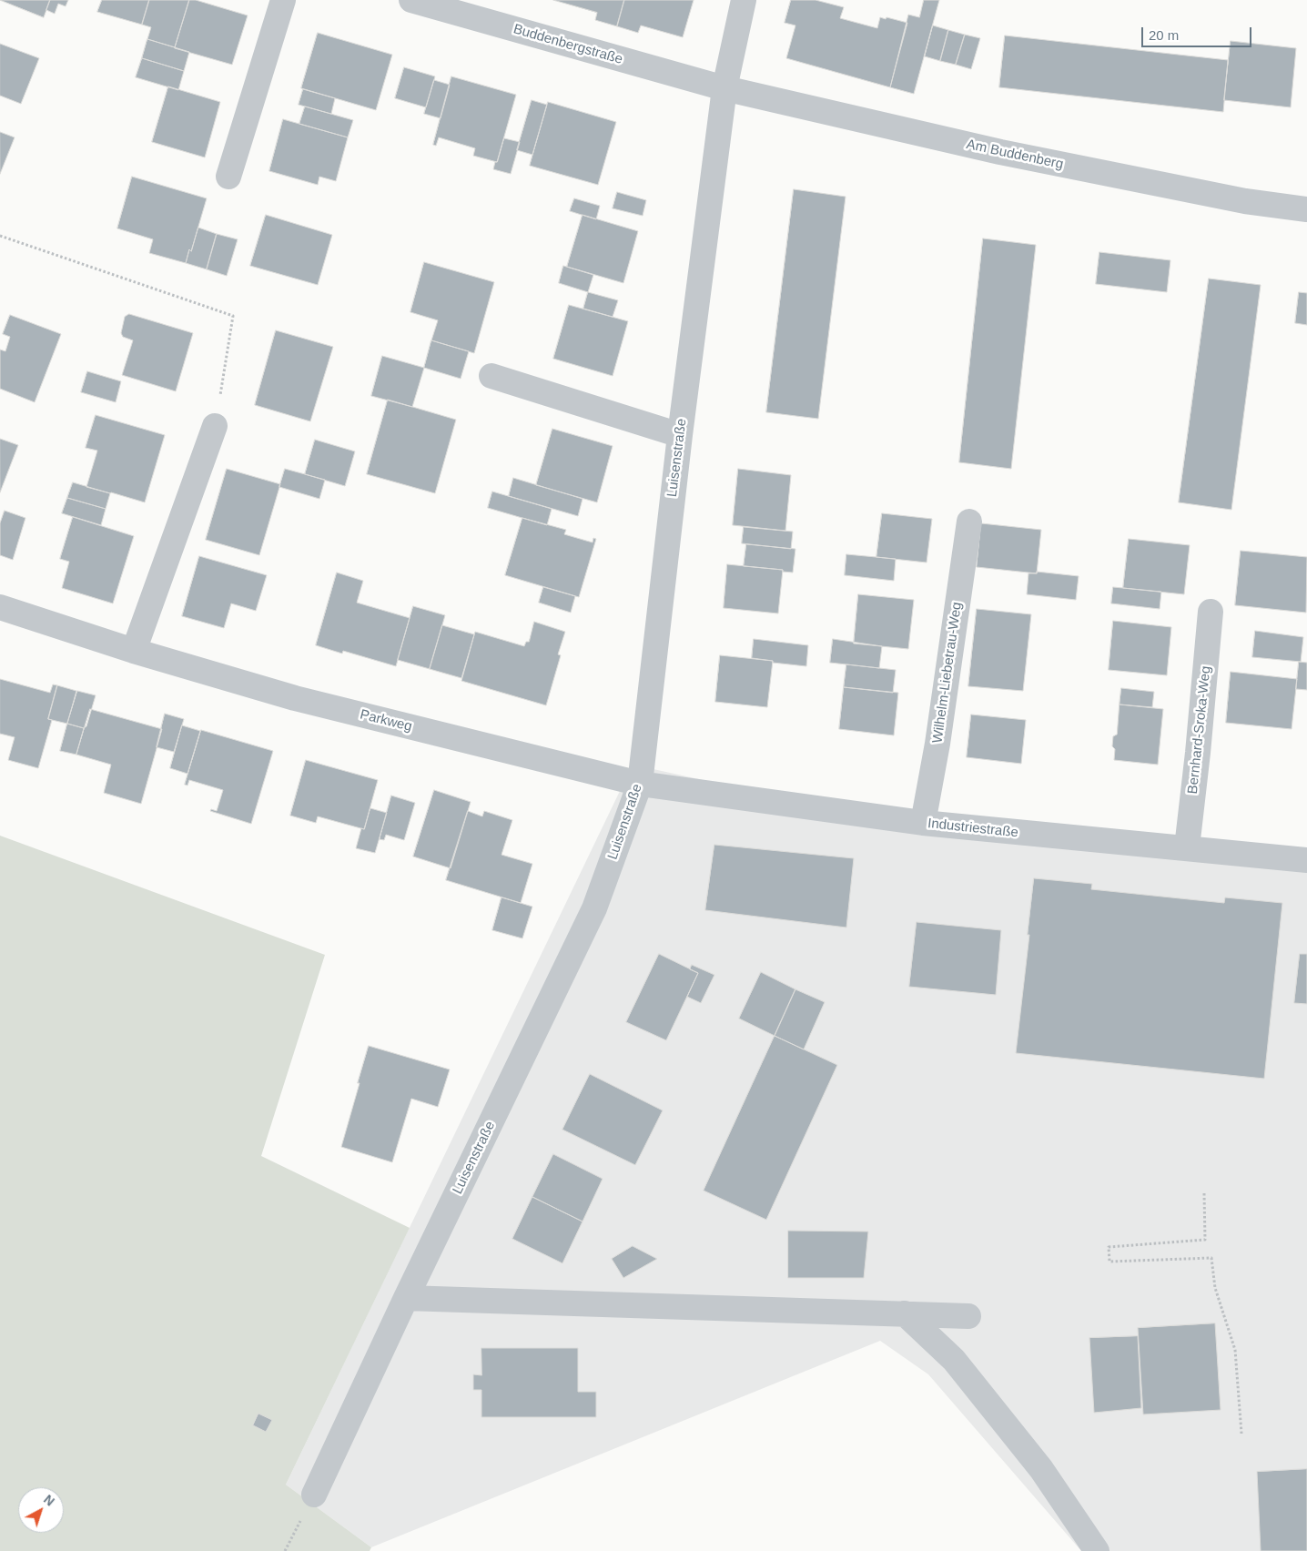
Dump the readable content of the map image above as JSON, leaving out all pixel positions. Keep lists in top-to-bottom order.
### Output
{
  "streets": {
    "street": [
      "Buddenbergstraße",
      "Am Buddenberg",
      "Luisenstraße",
      "Wilhelm-Liebetrau-Weg",
      "Parkweg",
      "Bernhard-Sroka-Weg",
      "Industriestraße"
    ]
  },
  "crossings": [
    ["Buddenbergstraße", "Am Buddenberg"],
    ["Buddenbergstraße", "Luisenstraße"],
    ["Am Buddenberg", "Luisenstraße"],
    ["Luisenstraße", "Parkweg"],
    ["Luisenstraße", "Industriestraße"],
    ["Wilhelm-Liebetrau-Weg", "Industriestraße"],
    ["Parkweg", "Industriestraße"],
    ["Bernhard-Sroka-Weg", "Industriestraße"]
  ],
  "scale_bar": "20 m",
  "north": "top right"
}
